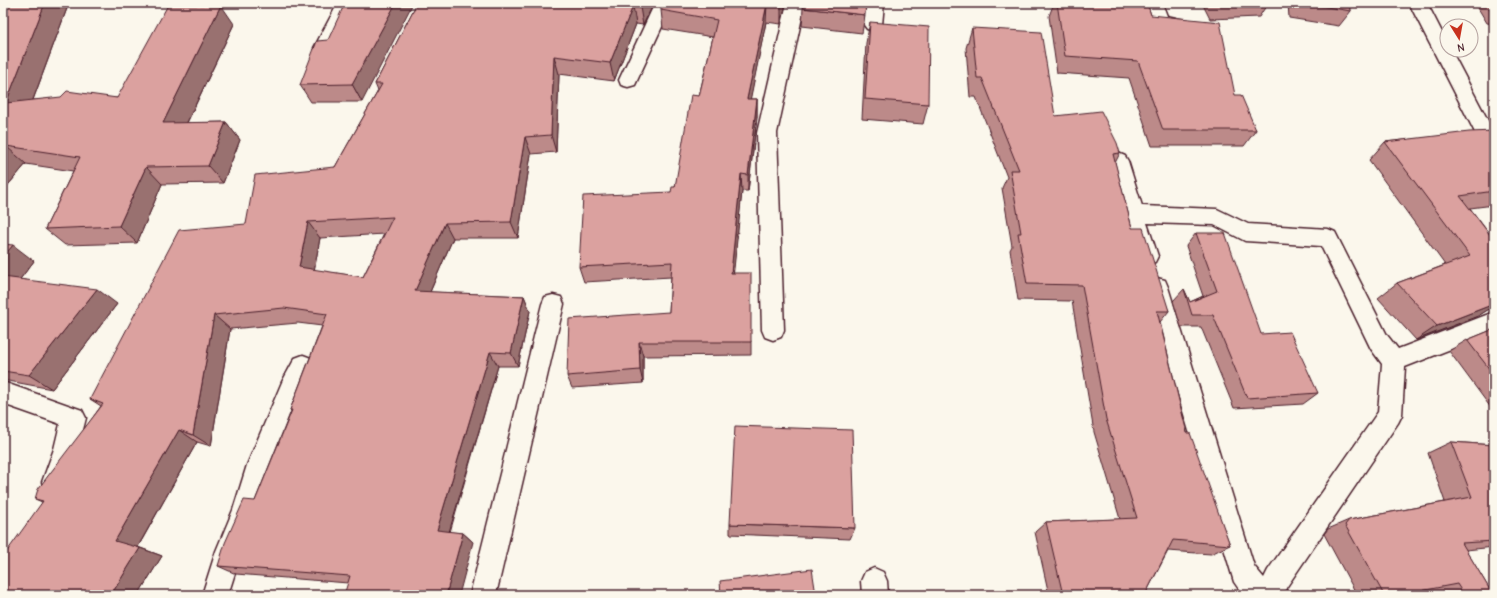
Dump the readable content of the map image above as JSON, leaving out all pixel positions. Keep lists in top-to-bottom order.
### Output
{
  "north": "bottom"
}
